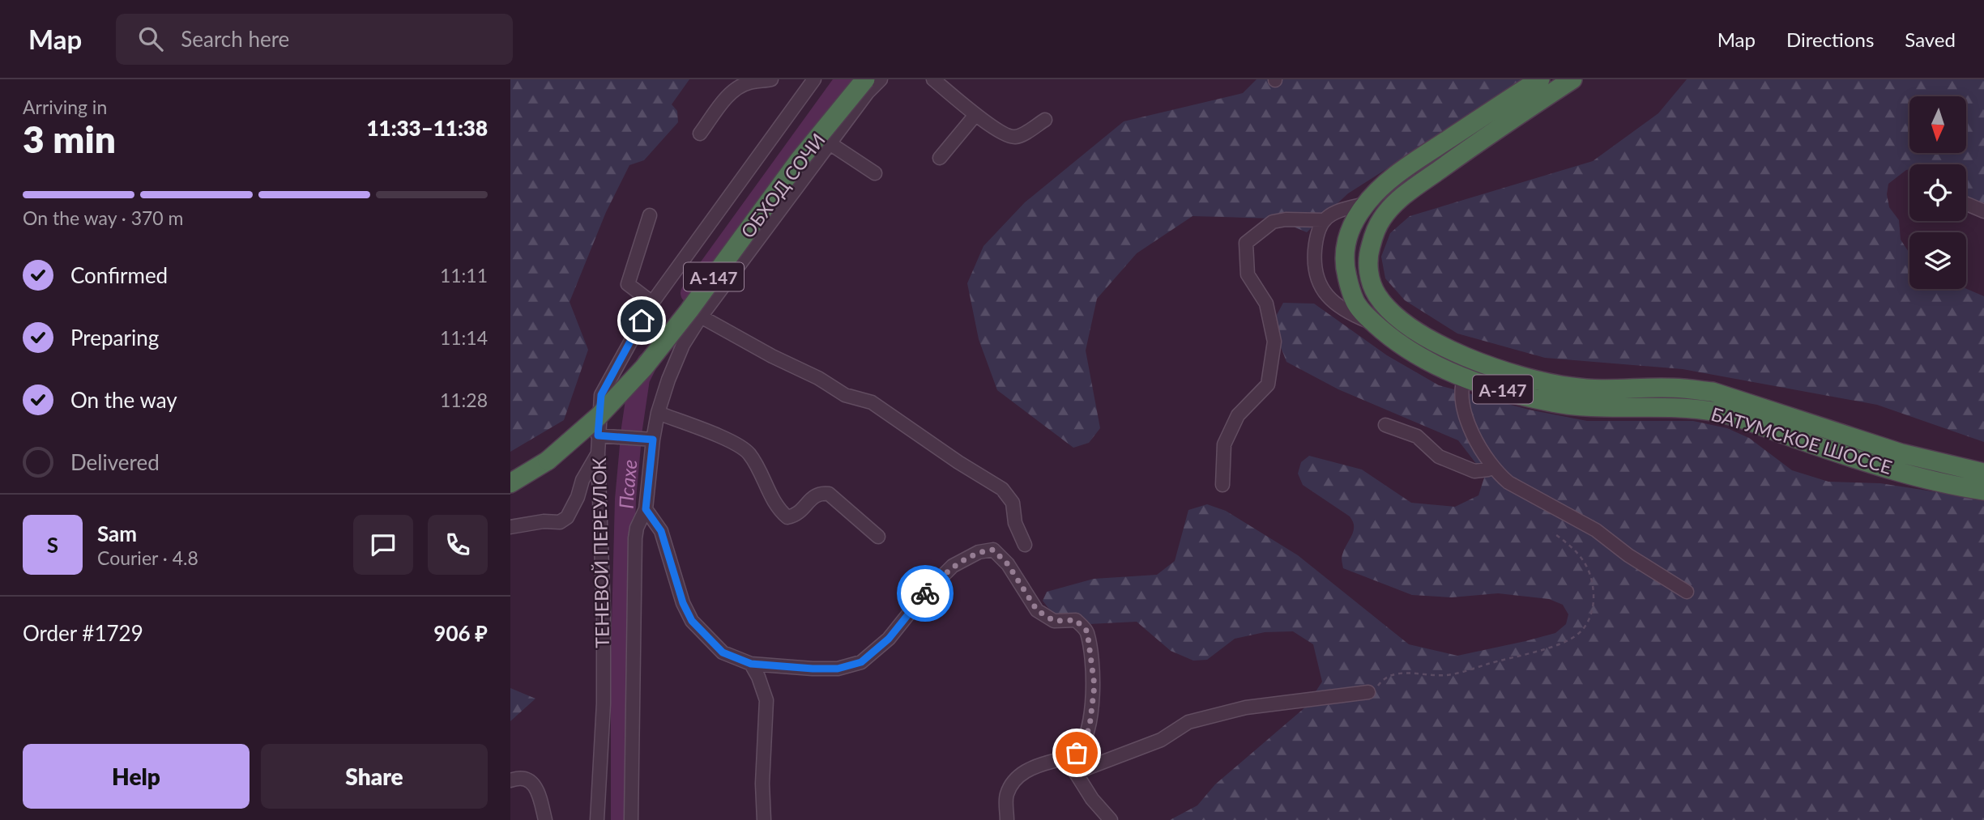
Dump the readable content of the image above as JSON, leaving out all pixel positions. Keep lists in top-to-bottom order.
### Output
{
  "streets": {
    "highway": ["ОБХОД СОЧИ", "А-147", "БАТУМСКОЕ ШОССЕ"],
    "street": ["ТЕНЕВОЙ ПЕРЕУЛОК"]
  },
  "water": ["Псахе"],
  "north": "bottom",
  "page": {
    "header": "Map",
    "search": "Search here",
    "nav": ["Map", "Directions", "Saved"],
    "heading": ["3 min", "Arriving in", "11:33–11:38"],
    "panel": [
      "Sam",
      "Courier · 4.8",
      "Order #1729",
      "906 ₽"
    ],
    "bar": "On the way · 370 m",
    "list": [
      ["Confirmed", "11:11"],
      ["Preparing", "11:14"],
      ["On the way", "11:28"],
      "Delivered"
    ],
    "round": "S",
    "buttons": ["Help", "Share"]
  }
}
